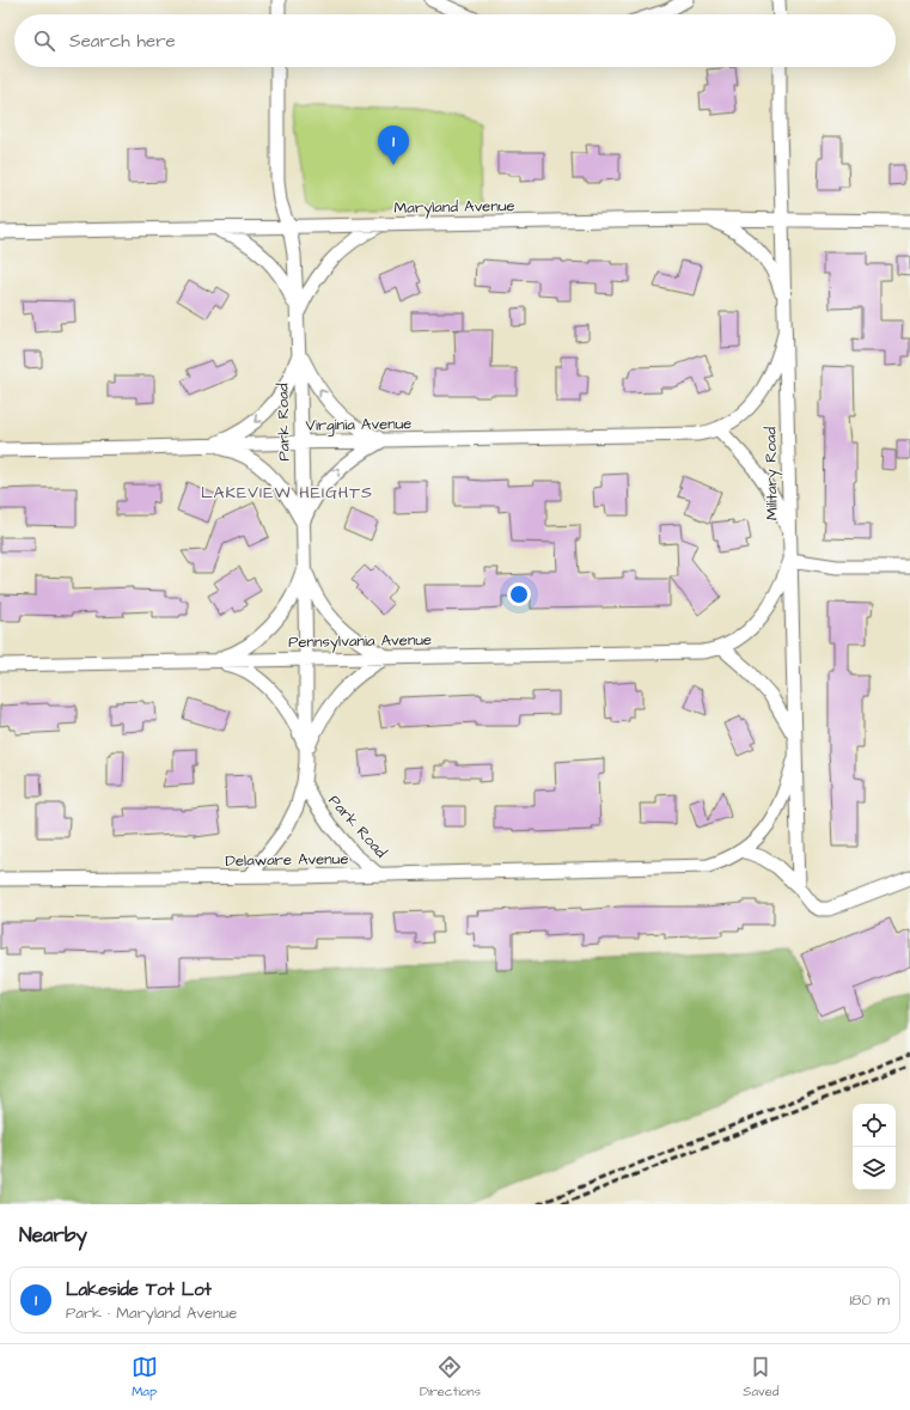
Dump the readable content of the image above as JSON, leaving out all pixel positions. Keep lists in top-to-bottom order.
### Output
{
  "streets": {
    "street": [
      "Maryland Avenue",
      "Park Road",
      "Virginia Avenue",
      "Military Road",
      "Pennsylvania Avenue",
      "Delaware Avenue"
    ]
  },
  "crossings": [
    ["Maryland Avenue", "Park Road"],
    ["Maryland Avenue", "Military Road"],
    ["Park Road", "Virginia Avenue"],
    ["Park Road", "Pennsylvania Avenue"],
    ["Park Road", "Delaware Avenue"],
    ["Virginia Avenue", "Military Road"],
    ["Military Road", "Pennsylvania Avenue"],
    ["Military Road", "Delaware Avenue"]
  ],
  "districts": ["LAKEVIEW HEIGHTS"],
  "page": {
    "search": "Search here",
    "pins": "1",
    "heading": "Nearby",
    "list": [
      {
        "mark": "1",
        "name": "Lakeside Tot Lot",
        "note": "Park · Maryland Avenue",
        "value": "180 m"
      }
    ],
    "nav": ["Map", "Directions", "Saved"]
  }
}
